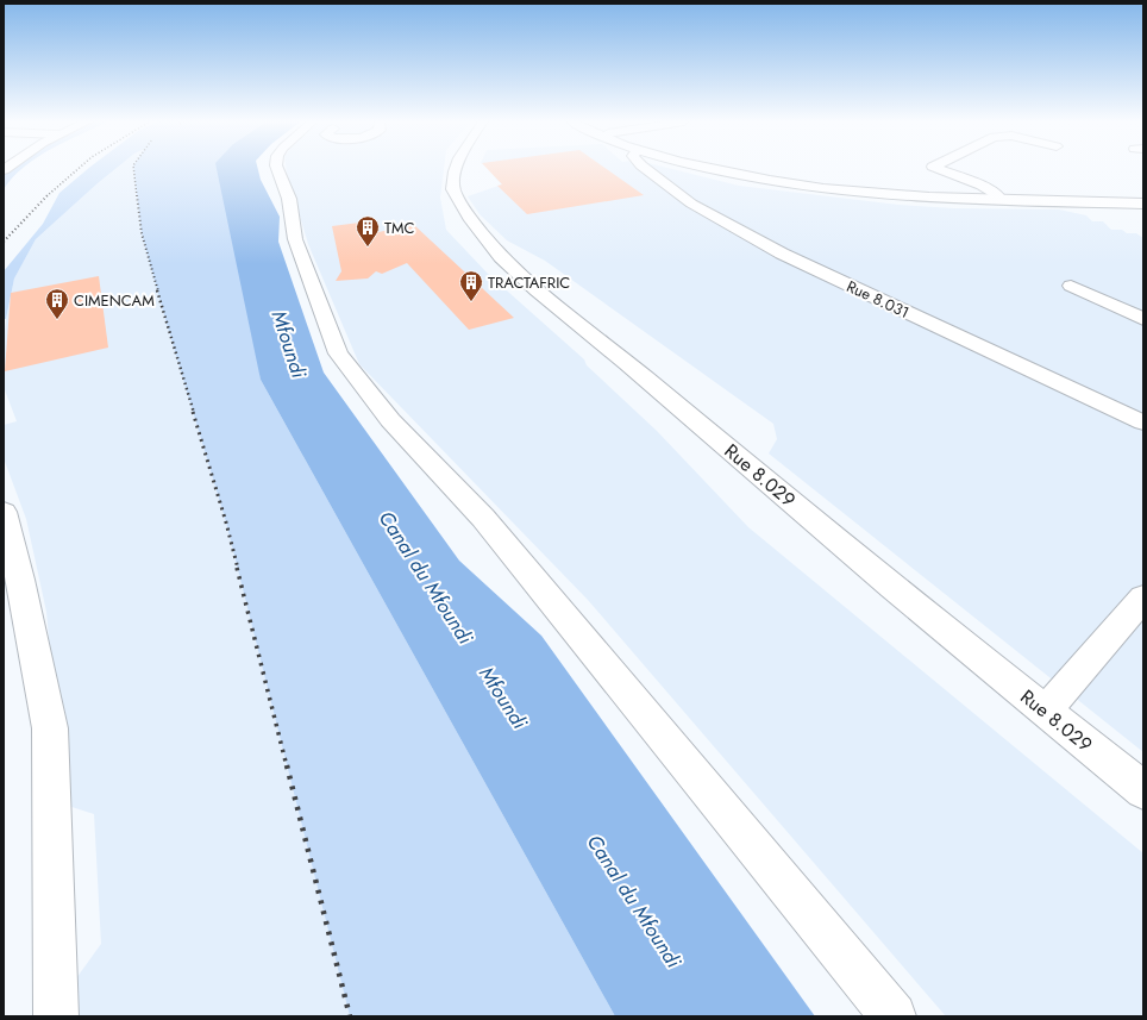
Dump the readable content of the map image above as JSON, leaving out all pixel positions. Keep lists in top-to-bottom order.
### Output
{
  "streets": {
    "main road": ["Rue 8.031", "Rue 8.029"]
  },
  "water": ["Mfoundi", "Canal du Mfoundi"],
  "places": {
    "building": ["TMC", "TRACTAFRIC", "CIMENCAM"]
  }
}
